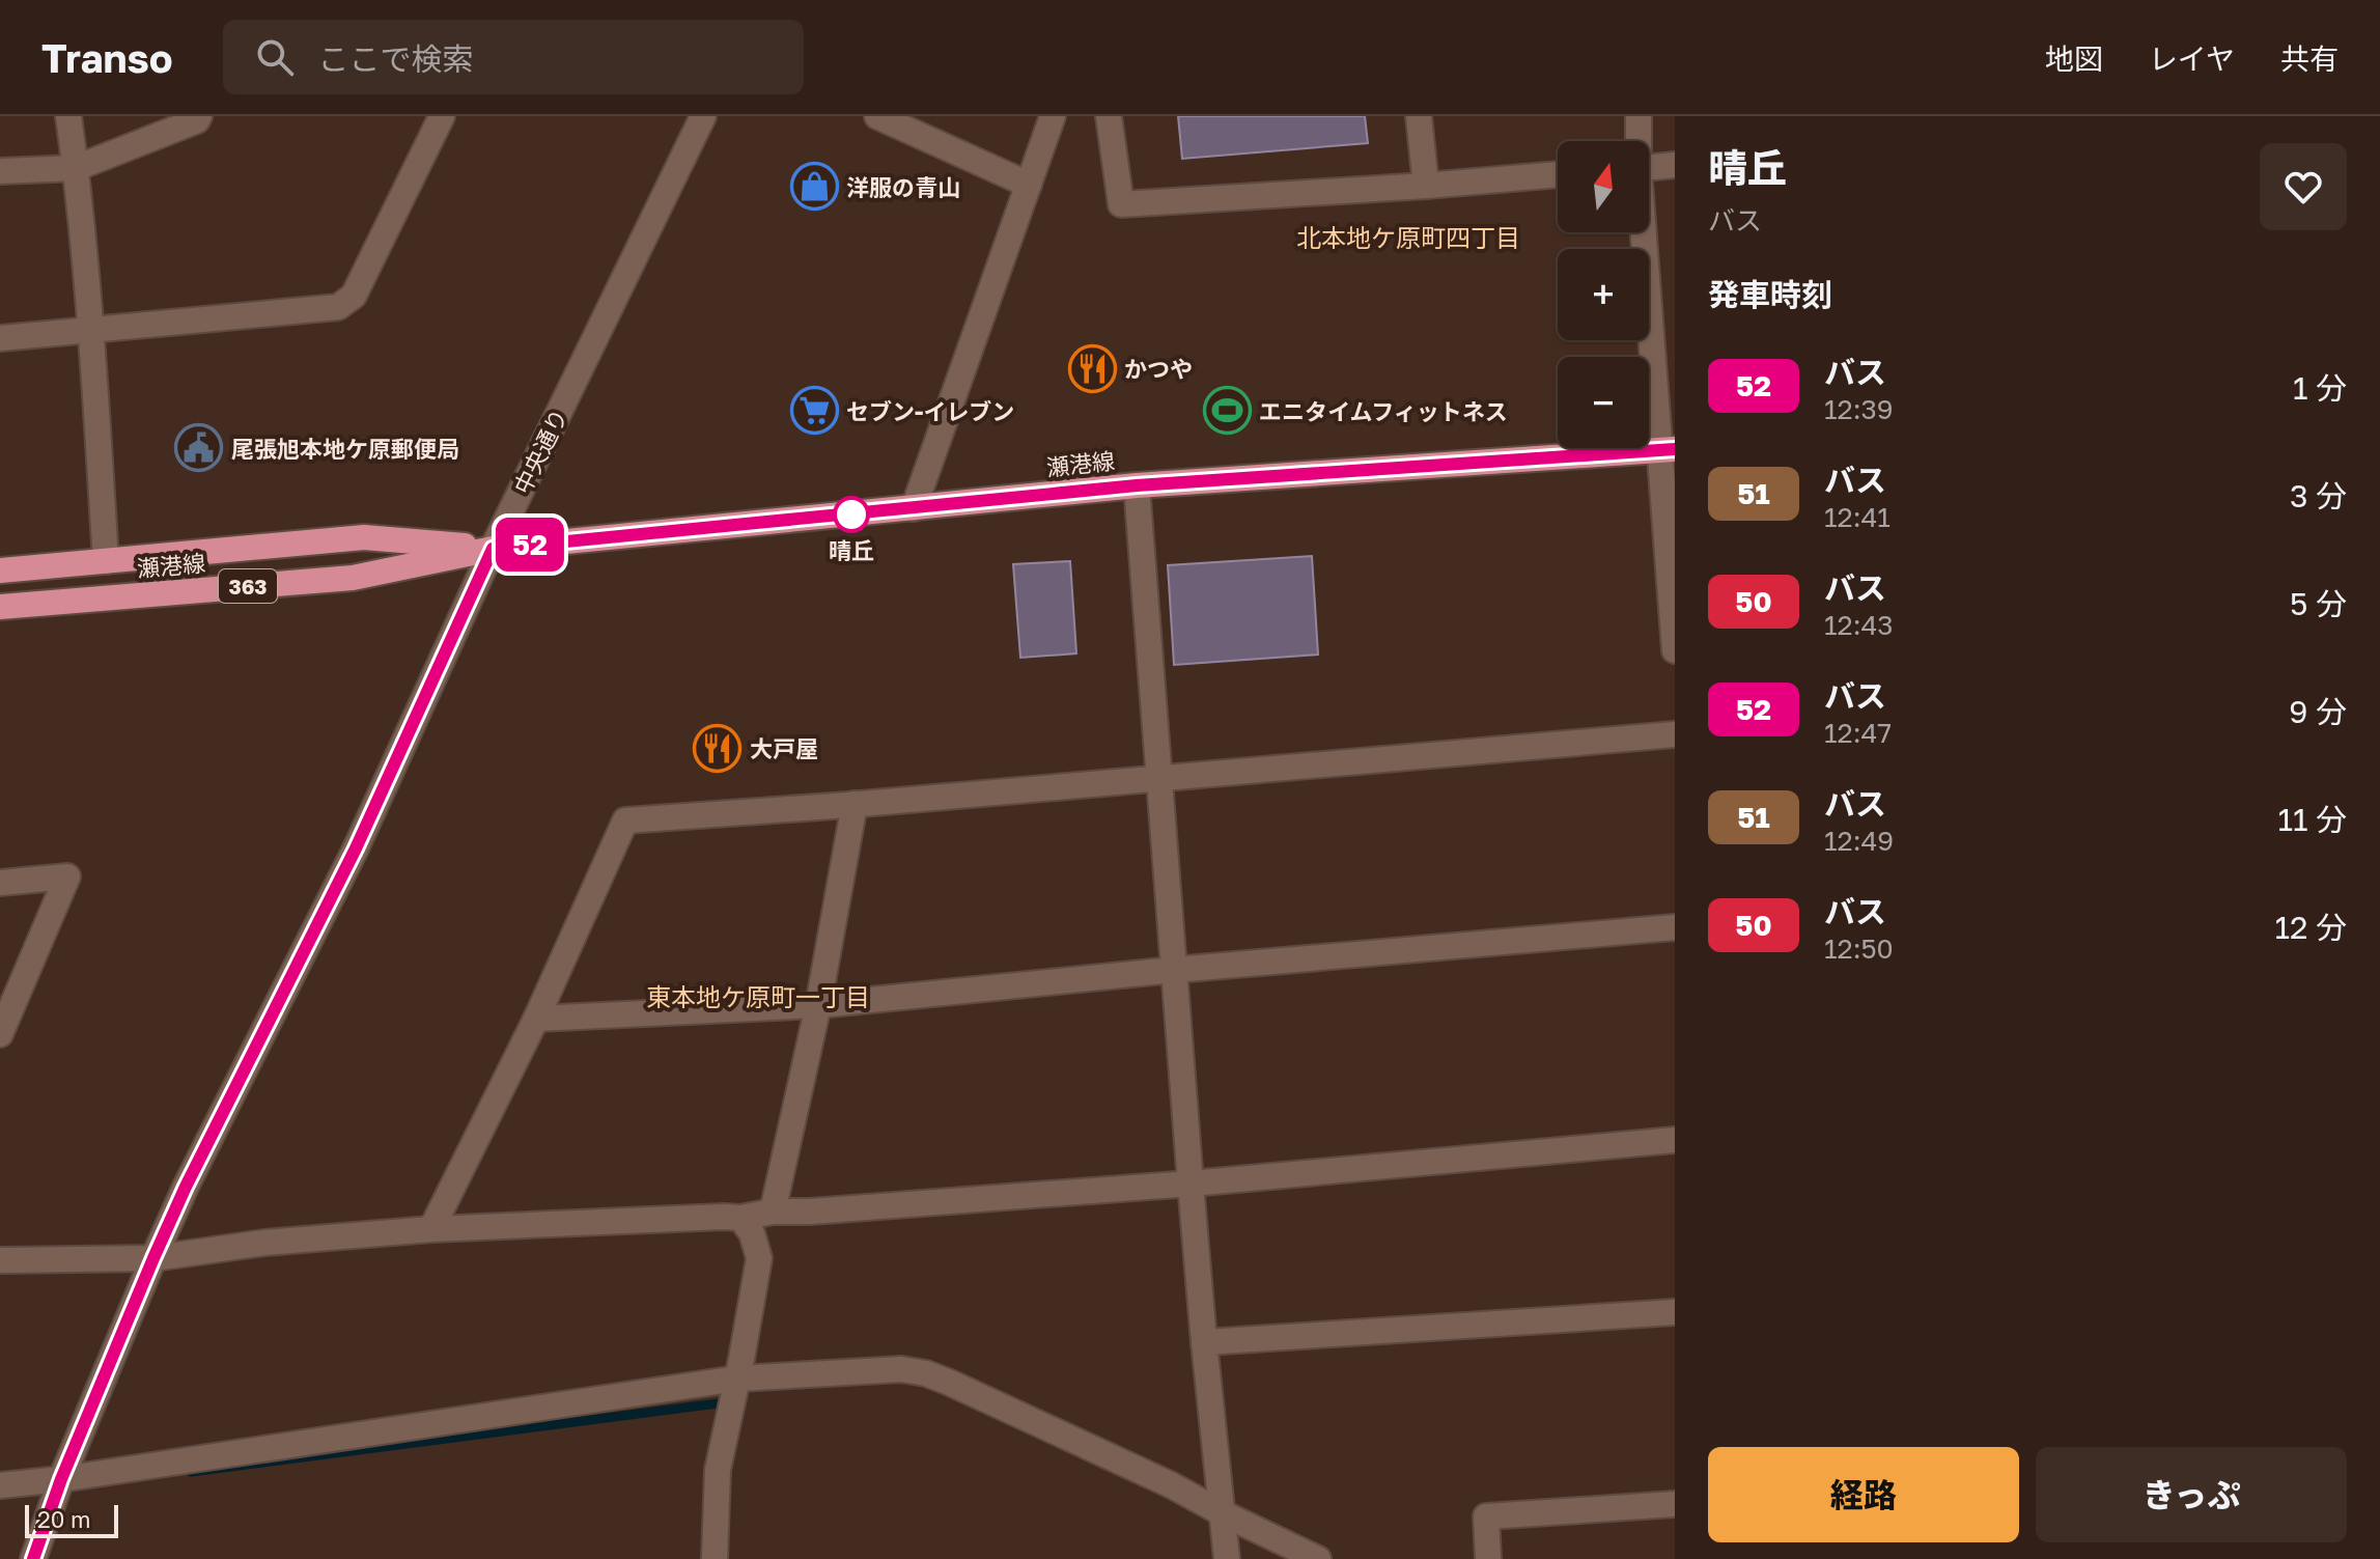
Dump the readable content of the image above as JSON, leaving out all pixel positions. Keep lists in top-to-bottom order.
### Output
{
  "streets": {
    "highway": ["瀬港線", "363"],
    "street": ["中央通り"]
  },
  "crossings": [
    ["中央通り", "瀬港線"]
  ],
  "districts": ["北本地ケ原町四丁目", "東本地ケ原町一丁目"],
  "places": {
    "shop": ["洋服の青山"],
    "restaurant": ["かつや", "大戸屋"],
    "supermarket": ["セブン-イレブン"],
    "sports": ["エニタイムフィットネス"],
    "public building": ["尾張旭本地ケ原郵便局"],
    "other": ["晴丘"]
  },
  "lines": ["bus line 52"],
  "scale_bar": "20 m",
  "north": "top",
  "page": {
    "header": "Transo",
    "search": "ここで検索",
    "nav": ["地図", "レイヤ", "共有"],
    "on_map": "52",
    "heading": [
      ["晴丘", "バス"],
      "発車時刻"
    ],
    "map_buttons": ["+", "−"],
    "list": [
      {
        "mark": "52",
        "name": "バス",
        "note": "12:39",
        "value": "1 分"
      },
      {
        "mark": "51",
        "name": "バス",
        "note": "12:41",
        "value": "3 分"
      },
      {
        "mark": "50",
        "name": "バス",
        "note": "12:43",
        "value": "5 分"
      },
      {
        "mark": "52",
        "name": "バス",
        "note": "12:47",
        "value": "9 分"
      },
      {
        "mark": "51",
        "name": "バス",
        "note": "12:49",
        "value": "11 分"
      },
      {
        "mark": "50",
        "name": "バス",
        "note": "12:50",
        "value": "12 分"
      }
    ],
    "buttons": ["経路", "きっぷ"],
    "scale": "20 m"
  }
}
